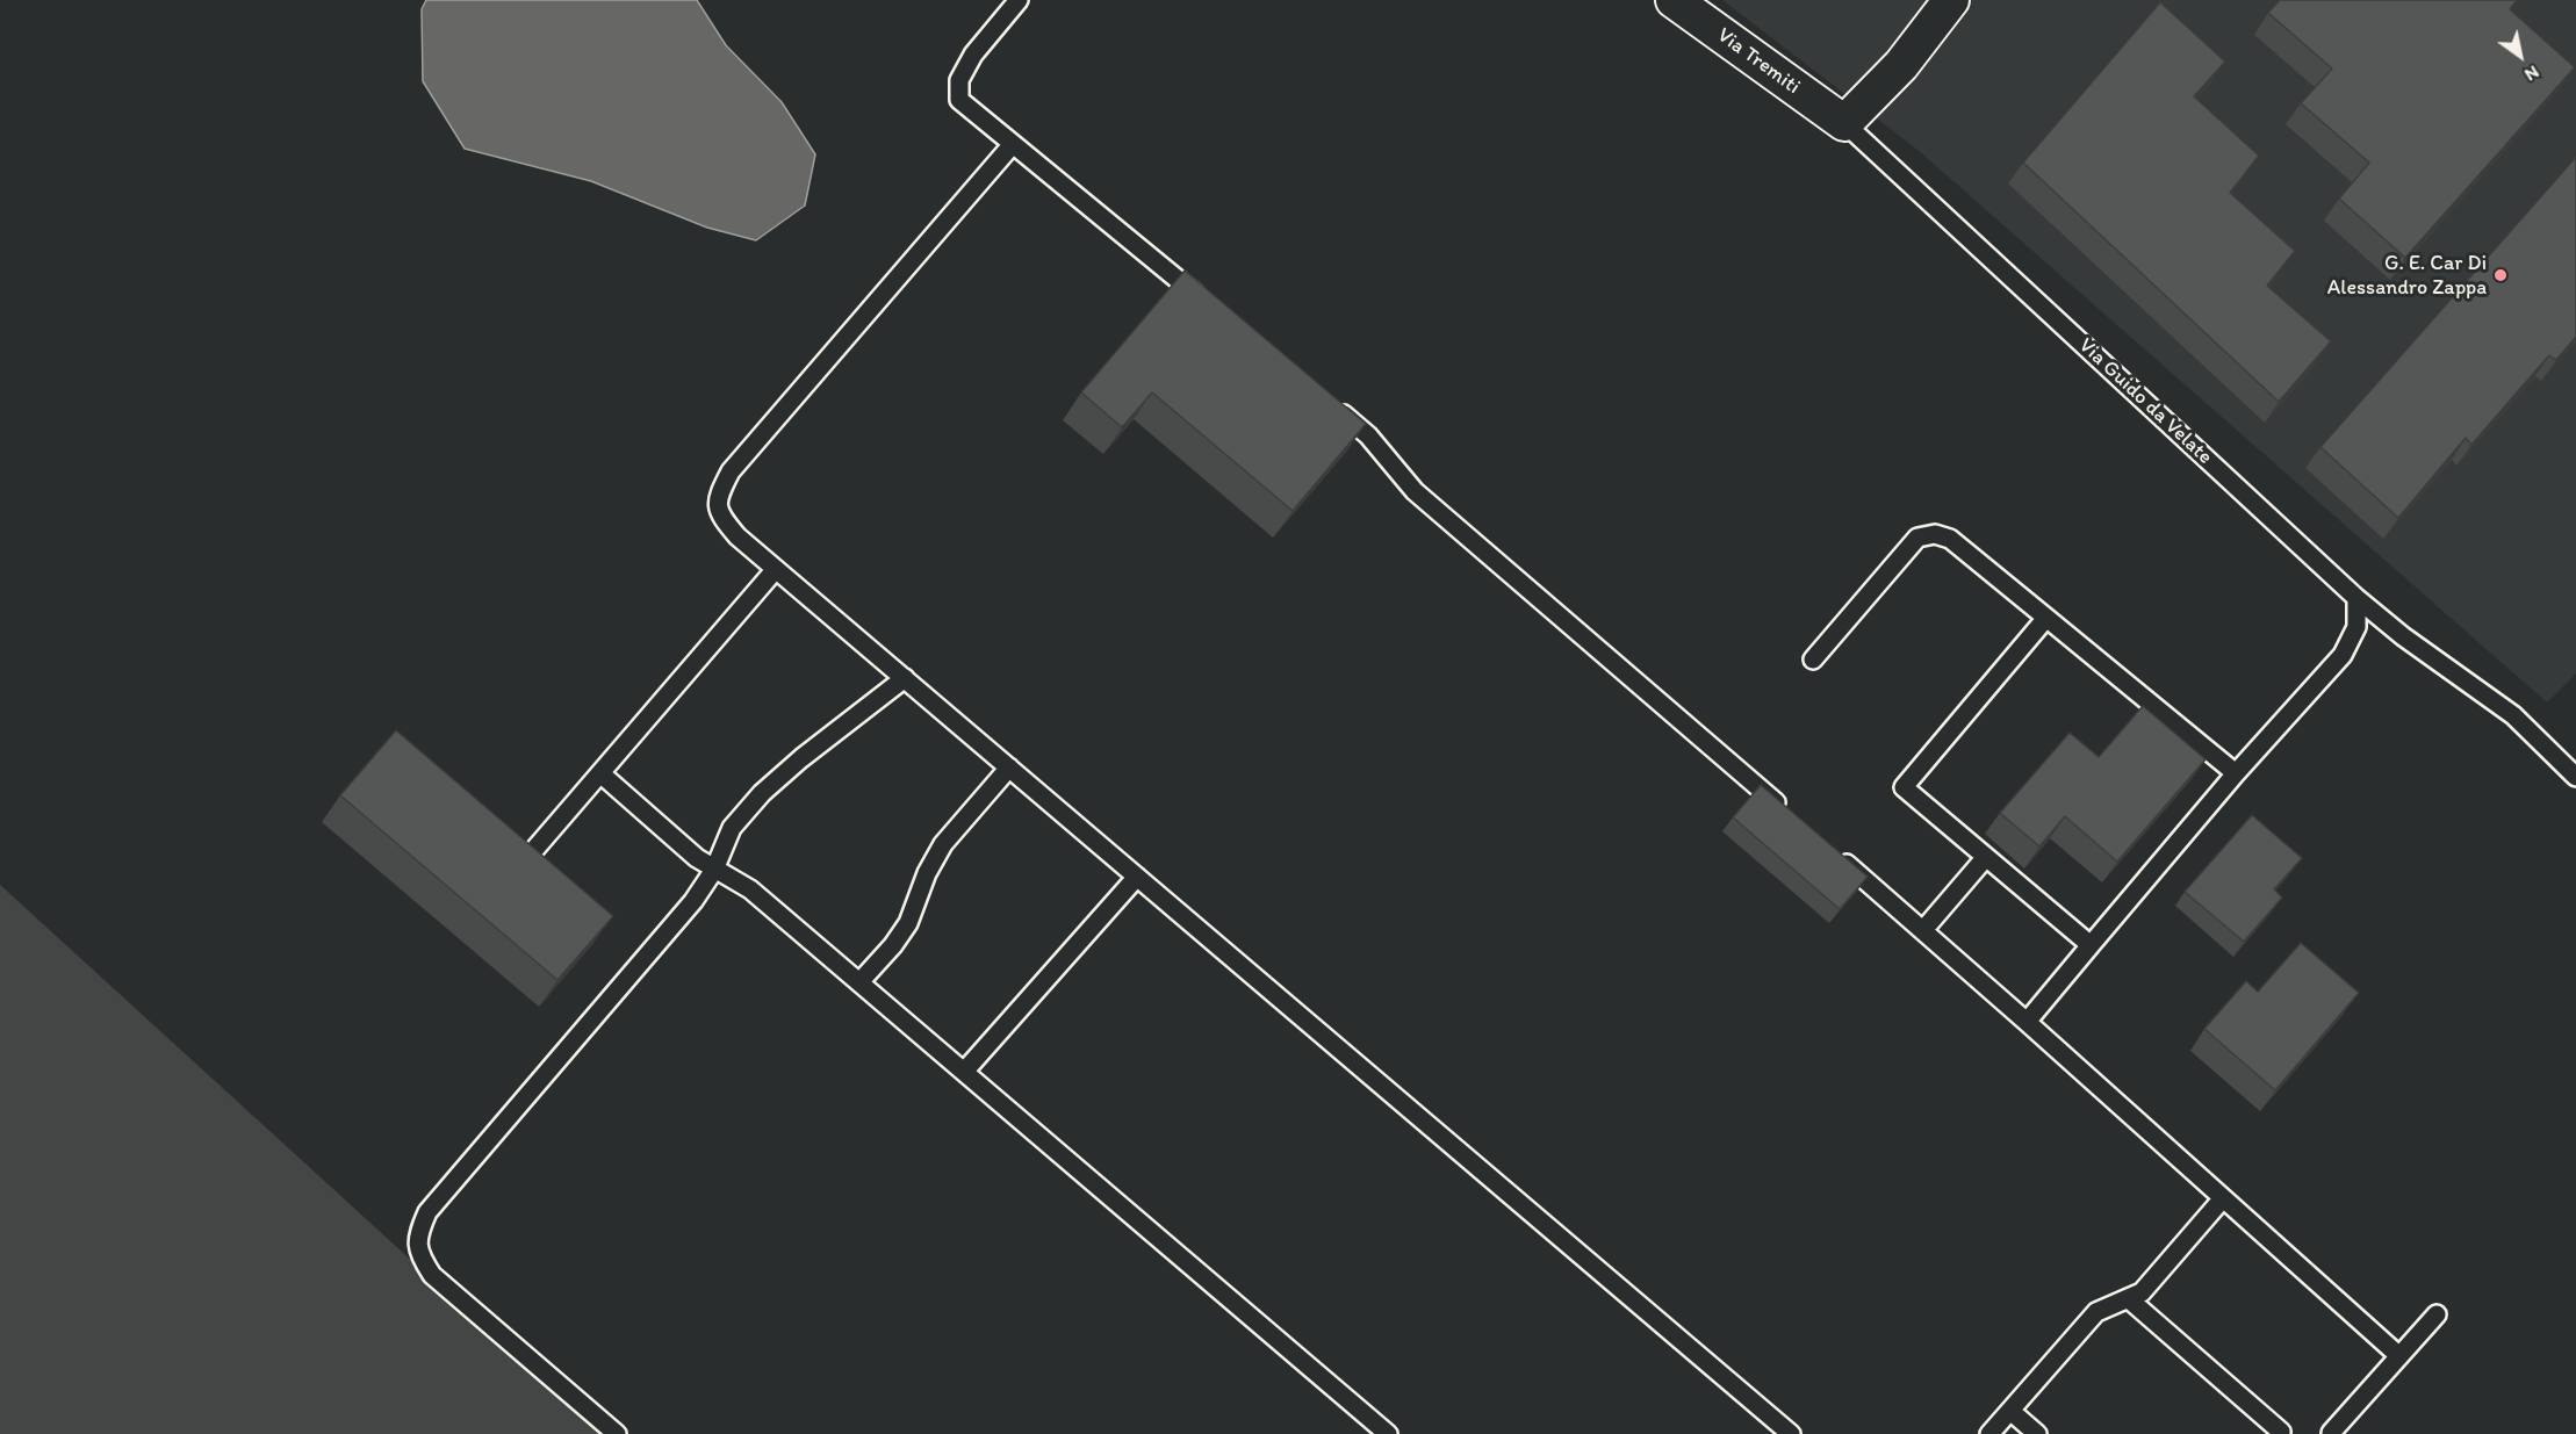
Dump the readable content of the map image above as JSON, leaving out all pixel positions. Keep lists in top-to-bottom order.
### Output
{
  "streets": {
    "street": ["Via Tremiti"],
    "lane": ["Via Guido da Velate"]
  },
  "crossings": [
    ["Via Tremiti", "Via Guido da Velate"]
  ],
  "places": ["G. E. Car Di Alessandro Zappa"],
  "north": "bottom right"
}
